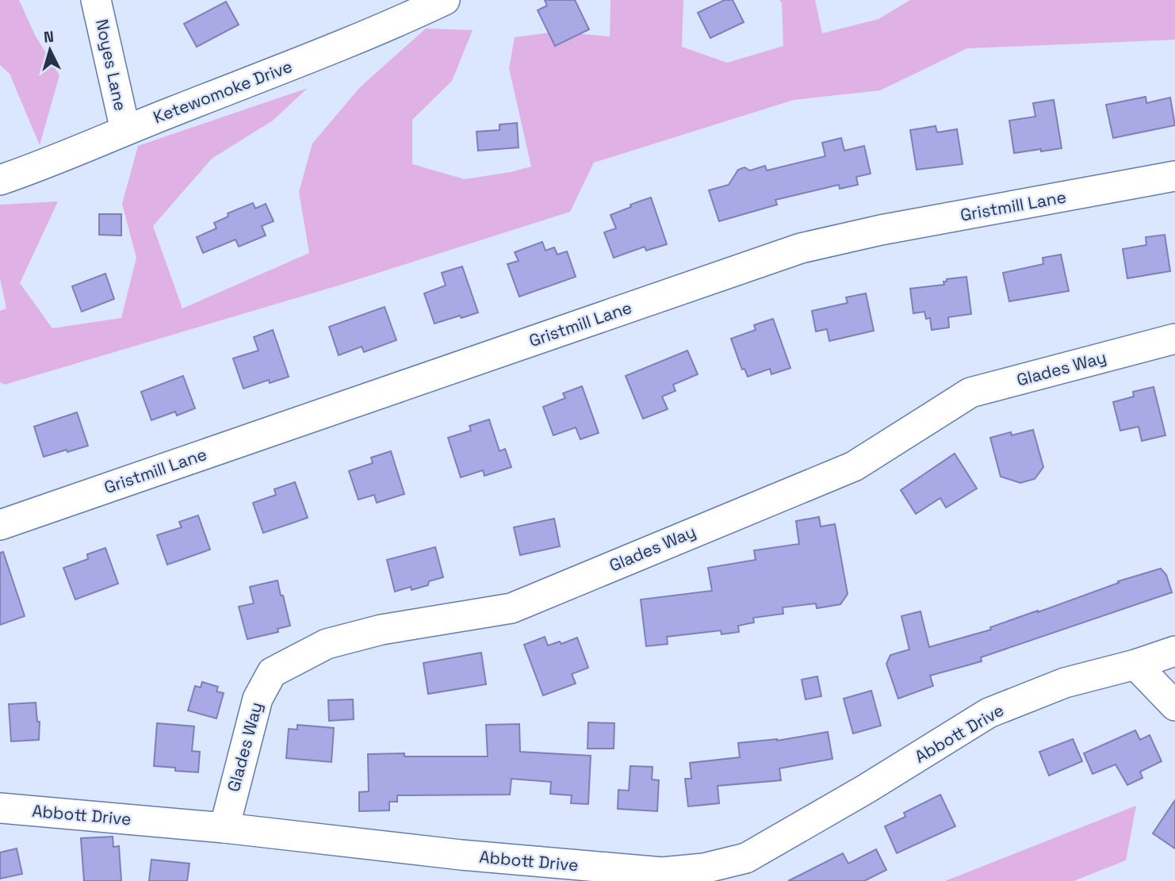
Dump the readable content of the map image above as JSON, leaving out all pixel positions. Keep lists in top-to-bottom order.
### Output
{
  "streets": {
    "street": [
      "Noyes Lane",
      "Ketewomoke Drive",
      "Gristmill Lane",
      "Glades Way",
      "Abbott Drive"
    ]
  },
  "crossings": [
    ["Noyes Lane", "Ketewomoke Drive"],
    ["Glades Way", "Abbott Drive"]
  ],
  "north": "top"
}
